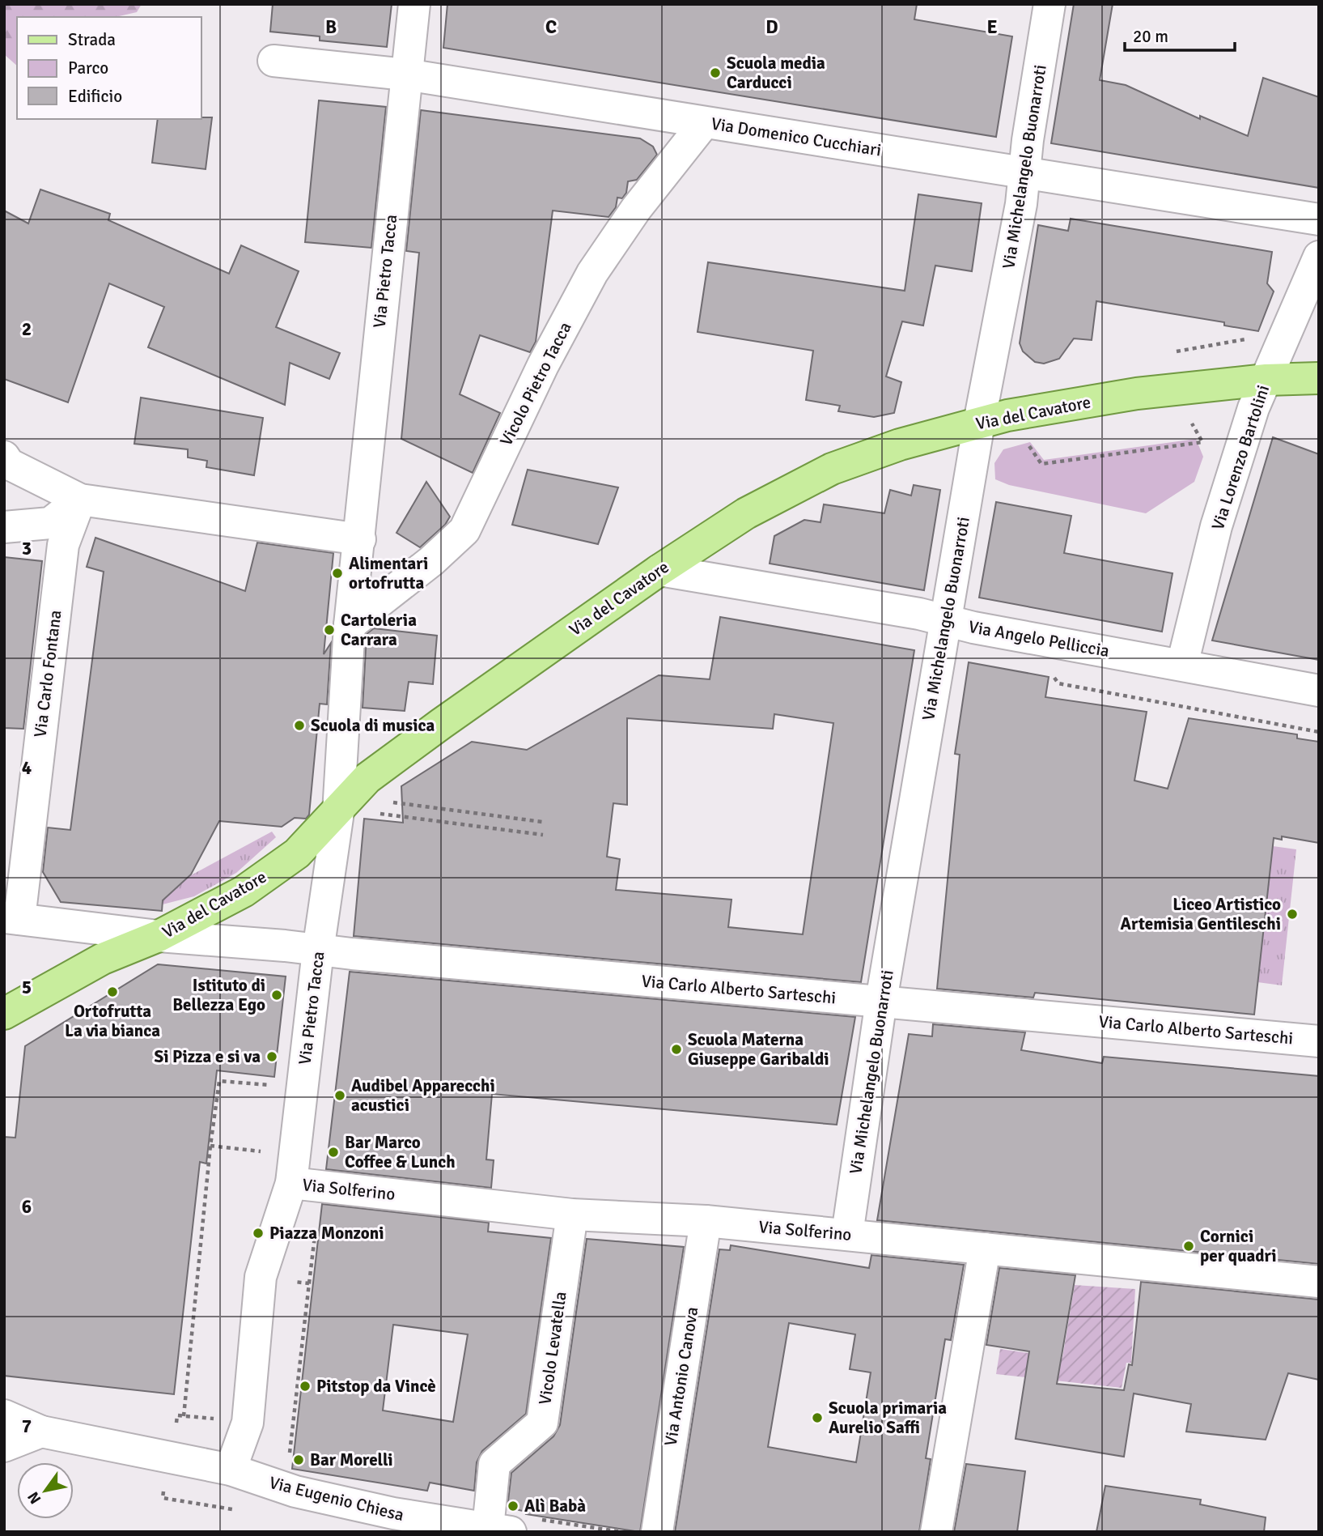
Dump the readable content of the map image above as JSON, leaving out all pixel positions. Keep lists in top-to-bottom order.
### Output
{
  "streets": {
    "main road": ["Via del Cavatore"],
    "street": [
      "Via Domenico Cucchiari",
      "Via Michelangelo Buonarroti",
      "Via Pietro Tacca",
      "Vicolo Pietro Tacca",
      "Via Lorenzo Bartolini",
      "Via Angelo Pelliccia",
      "Via Carlo Fontana",
      "Via Carlo Alberto Sarteschi",
      "Via Solferino",
      "Vicolo Levatella",
      "Via Antonio Canova",
      "Via Eugenio Chiesa"
    ]
  },
  "crossings": [
    ["Via Domenico Cucchiari", "Via Michelangelo Buonarroti"],
    ["Via Domenico Cucchiari", "Via Pietro Tacca"],
    ["Via Domenico Cucchiari", "Vicolo Pietro Tacca"],
    ["Via Michelangelo Buonarroti", "Via del Cavatore"],
    ["Via Michelangelo Buonarroti", "Via Angelo Pelliccia"],
    ["Via Michelangelo Buonarroti", "Via Carlo Alberto Sarteschi"],
    ["Via Michelangelo Buonarroti", "Via Solferino"],
    ["Via Pietro Tacca", "Vicolo Pietro Tacca"],
    ["Via Pietro Tacca", "Via del Cavatore"],
    ["Via Pietro Tacca", "Via Carlo Alberto Sarteschi"],
    ["Via Pietro Tacca", "Via Solferino"],
    ["Via Pietro Tacca", "Via Eugenio Chiesa"],
    ["Via del Cavatore", "Via Lorenzo Bartolini"],
    ["Via del Cavatore", "Via Angelo Pelliccia"],
    ["Via del Cavatore", "Via Carlo Fontana"],
    ["Via del Cavatore", "Via Carlo Alberto Sarteschi"],
    ["Via Lorenzo Bartolini", "Via Angelo Pelliccia"],
    ["Via Carlo Fontana", "Via Carlo Alberto Sarteschi"],
    ["Via Solferino", "Vicolo Levatella"],
    ["Via Solferino", "Via Antonio Canova"],
    ["Vicolo Levatella", "Via Eugenio Chiesa"]
  ],
  "places": [
    "Scuola media Carducci",
    "Alimentari ortofrutta",
    "Cartoleria Carrara",
    "Scuola di musica",
    "Liceo Artistico Artemisia Gentileschi",
    "Ortofrutta La via bianca",
    "Istituto di Bellezza Ego",
    "Scuola Materna Giuseppe Garibaldi",
    "Si Pizza e si va",
    "Audibel Apparecchi acustici",
    "Bar Marco Coffee & Lunch",
    "Piazza Monzoni",
    "Cornici per quadri",
    "Pitstop da Vincè",
    "Scuola primaria Aurelio Saffi",
    "Bar Morelli",
    "Alì Babà"
  ],
  "legend": ["Strada", "Parco", "Edificio"],
  "scale_bar": "20 m",
  "north": "bottom left",
  "grid": {
    "columns": [
      "B",
      "C",
      "D",
      "E"
    ],
    "rows": [
      "2",
      "3",
      "4",
      "5",
      "6",
      "7"
    ]
  }
}
